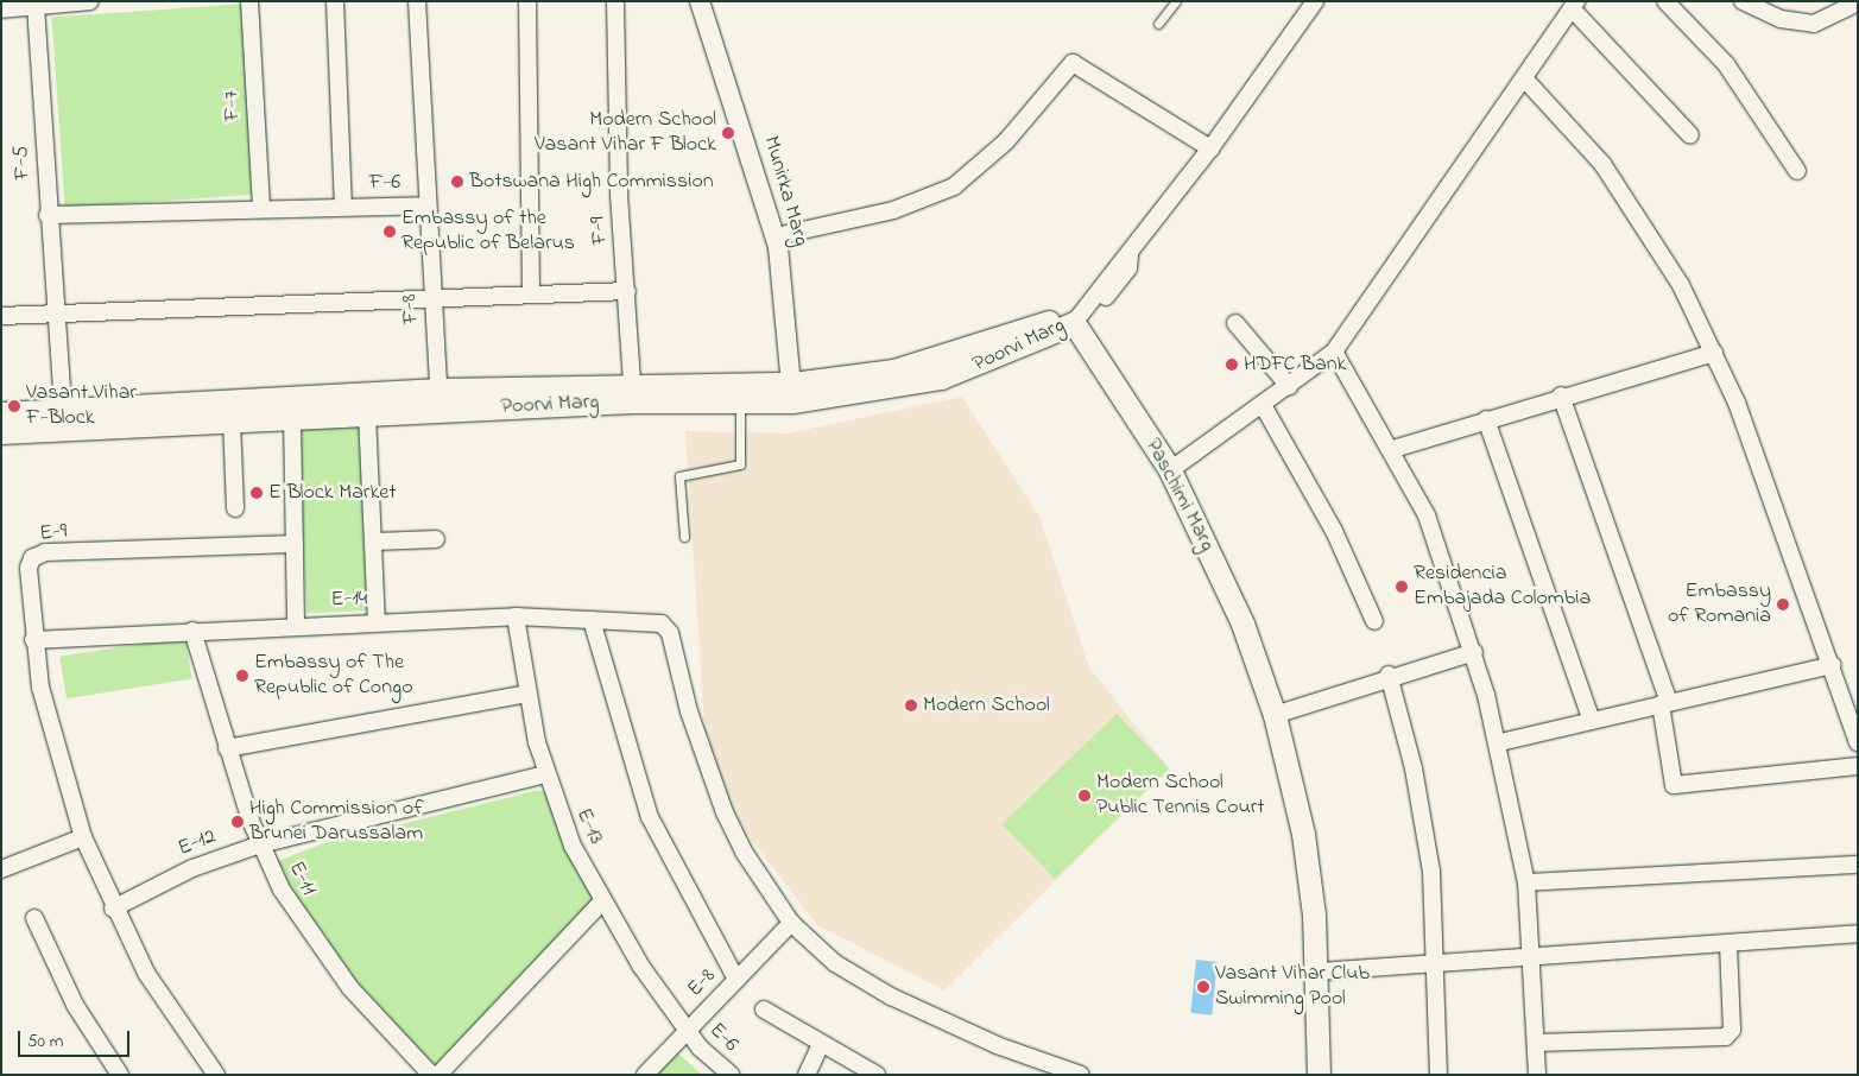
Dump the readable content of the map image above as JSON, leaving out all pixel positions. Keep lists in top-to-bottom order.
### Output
{
  "streets": {
    "main road": ["Poorvi Marg", "Paschimi Marg"],
    "street": [
      "F-7",
      "F-5",
      "F-6",
      "Munirka Marg",
      "F-9",
      "F-8",
      "E-9",
      "E-14",
      "E-13",
      "E-12",
      "E-11",
      "E-8",
      "E-6"
    ]
  },
  "crossings": [
    ["F-7", "F-6"],
    ["F-5", "F-6"],
    ["F-5", "Poorvi Marg"],
    ["F-6", "F-8"],
    ["Munirka Marg", "Poorvi Marg"],
    ["F-9", "Poorvi Marg"],
    ["F-8", "Poorvi Marg"],
    ["Poorvi Marg", "Paschimi Marg"],
    ["E-9", "E-14"],
    ["E-9", "E-12"],
    ["E-14", "E-13"],
    ["E-14", "E-11"],
    ["E-14", "E-8"],
    ["E-13", "E-12"],
    ["E-13", "E-8"],
    ["E-13", "E-6"],
    ["E-12", "E-11"],
    ["E-8", "E-6"]
  ],
  "places": [
    "Modern School Vasant Vihar F Block",
    "Botswana High Commission",
    "Embassy of the Republic of Belarus",
    "HDFC Bank",
    "Vasant Vihar F-Block",
    "E Block Market",
    "Residencia Embajada Colombia",
    "Embassy of Romania",
    "Embassy of The Republic of Congo",
    "Modern School",
    "Modern School Public Tennis Court",
    "High Commission of Brunei Darussalam",
    "Vasant Vihar Club Swimming Pool"
  ],
  "scale_bar": "50 m"
}
